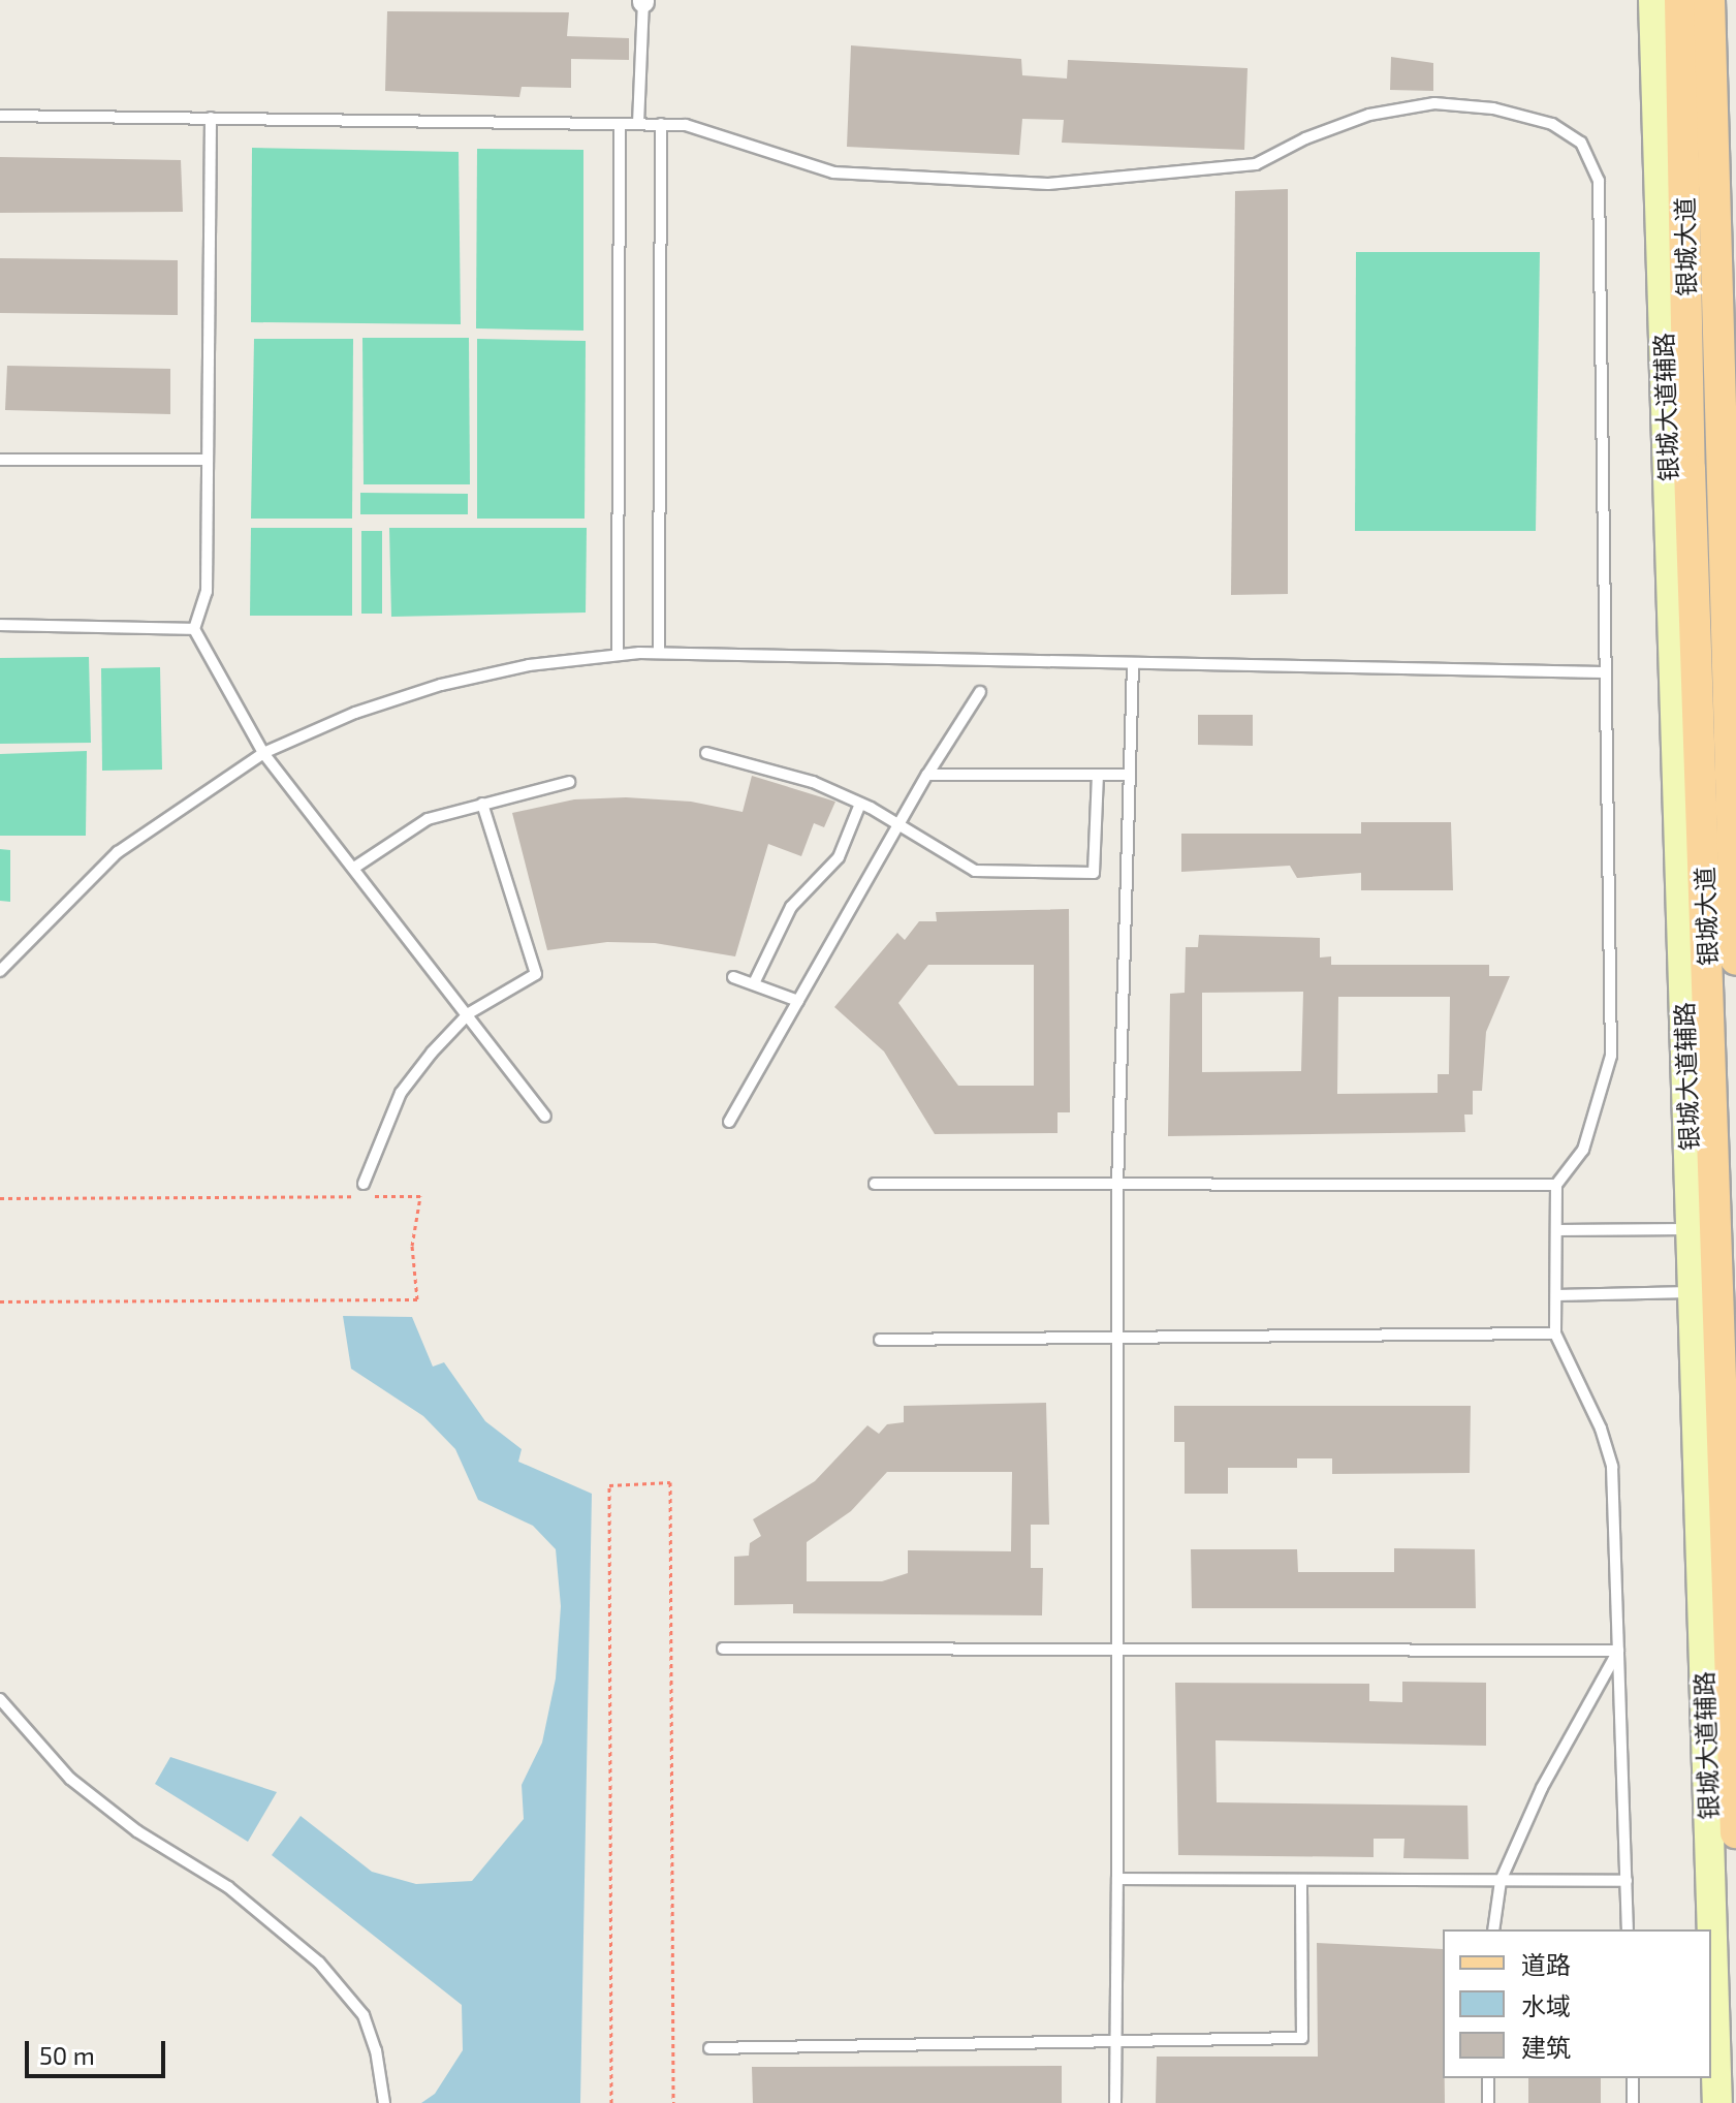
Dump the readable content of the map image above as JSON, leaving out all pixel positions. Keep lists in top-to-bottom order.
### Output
{
  "streets": {
    "main road": ["银城大道"],
    "street": ["银城大道辅路"]
  },
  "legend": ["道路", "水域", "建筑"],
  "scale_bar": "50 m"
}
